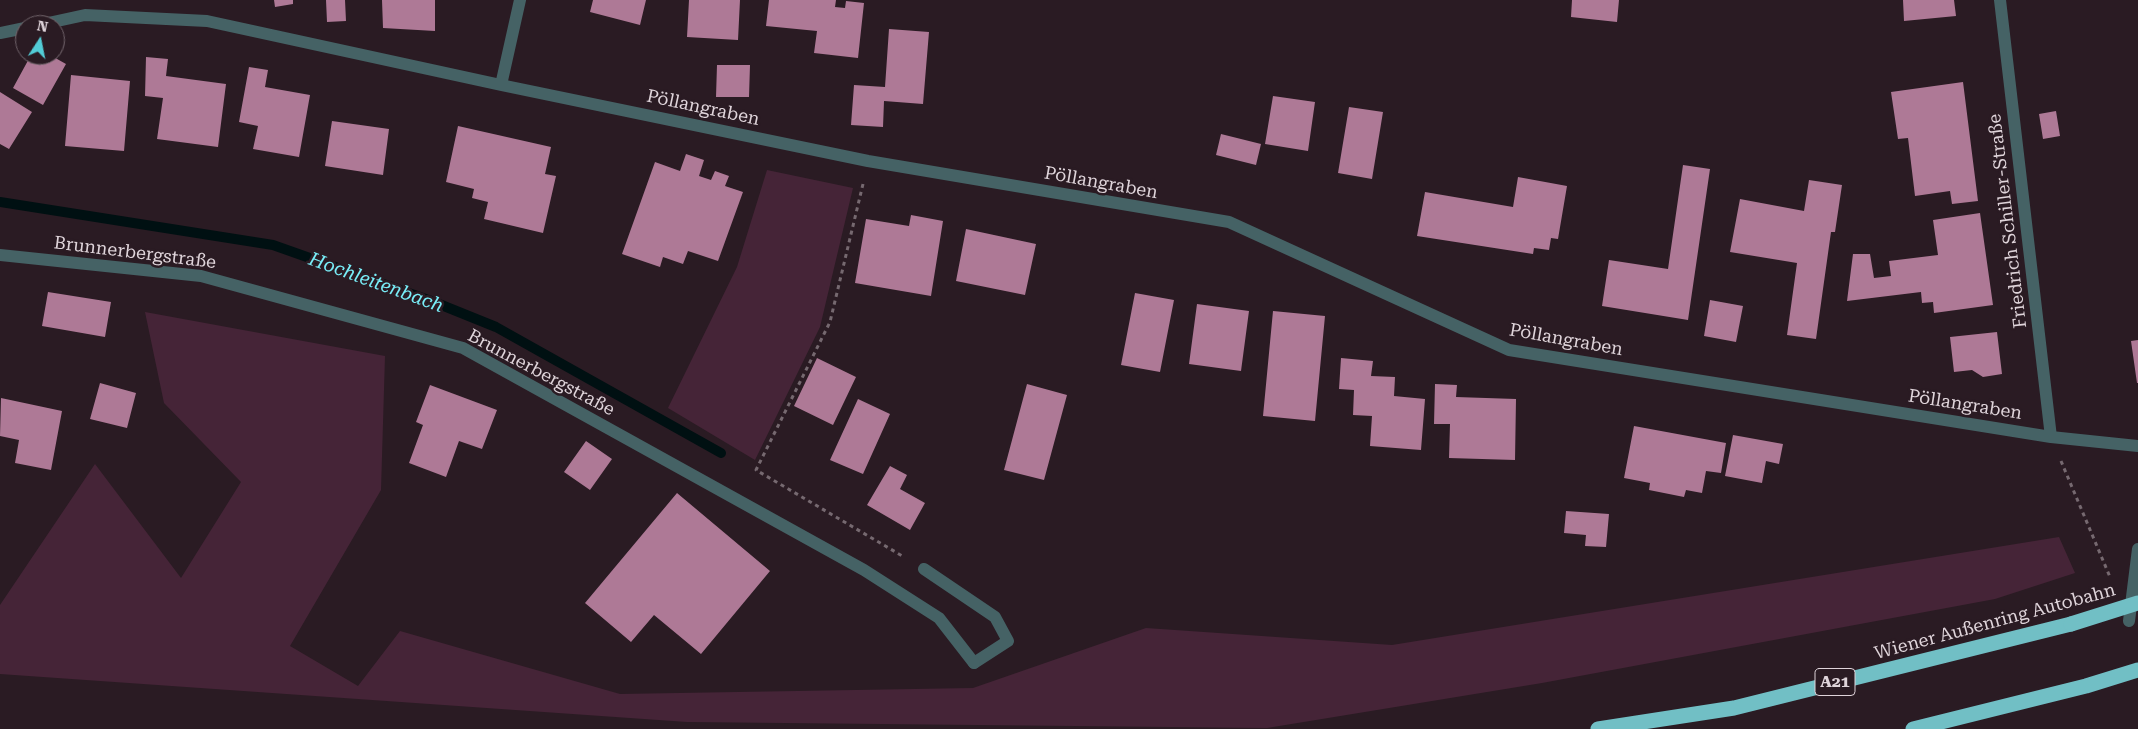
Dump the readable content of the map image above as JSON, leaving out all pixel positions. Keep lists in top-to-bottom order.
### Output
{
  "streets": {
    "highway": ["Wiener Außenring Autobahn", "A21"],
    "street": ["Pöllangraben", "Friedrich Schiller-Straße", "Brunnerbergstraße"]
  },
  "crossings": [
    ["Pöllangraben", "Friedrich Schiller-Straße"]
  ],
  "water": ["Hochleitenbach"],
  "north": "top"
}
